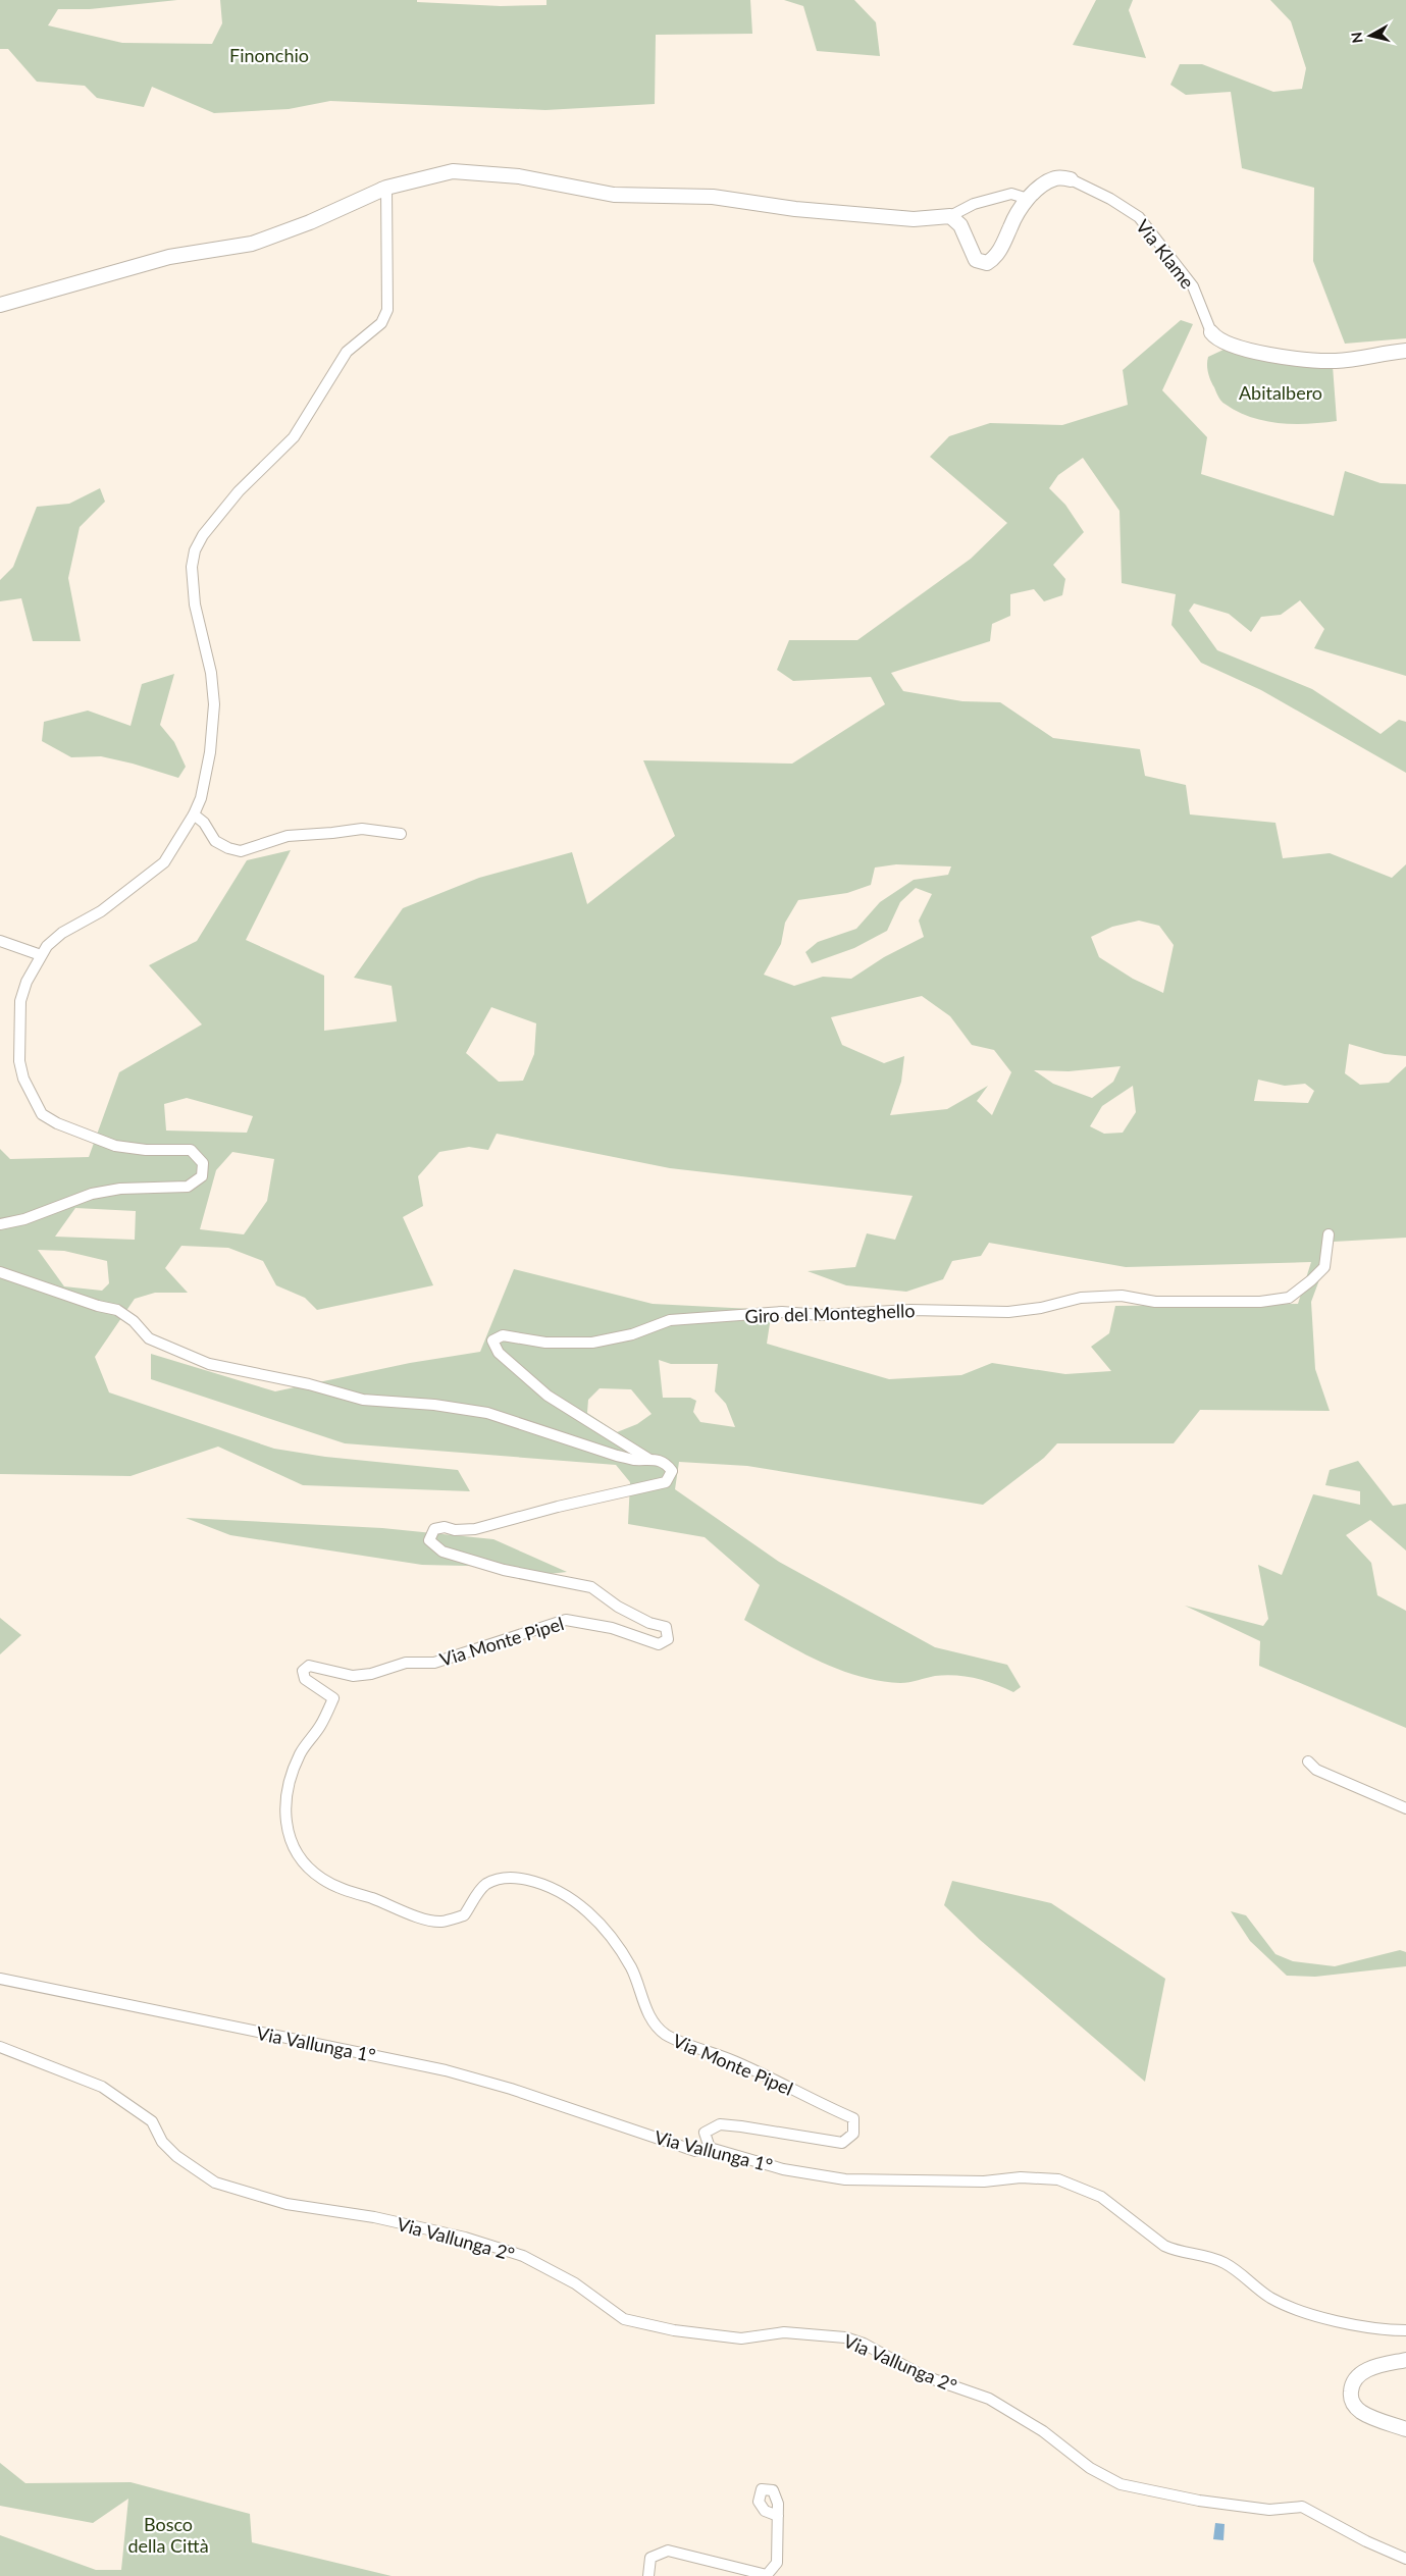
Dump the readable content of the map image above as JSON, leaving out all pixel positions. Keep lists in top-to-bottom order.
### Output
{
  "streets": {
    "street": [
      "Via Klame",
      "Giro del Monteghello",
      "Via Monte Pipel",
      "Via Vallunga 1°",
      "Via Vallunga 2°"
    ]
  },
  "crossings": [
    ["Giro del Monteghello", "Via Monte Pipel"],
    ["Via Monte Pipel", "Via Vallunga 1°"]
  ],
  "parks": ["Finonchio", "Abitalbero", "Bosco della Città"],
  "north": "left"
}
